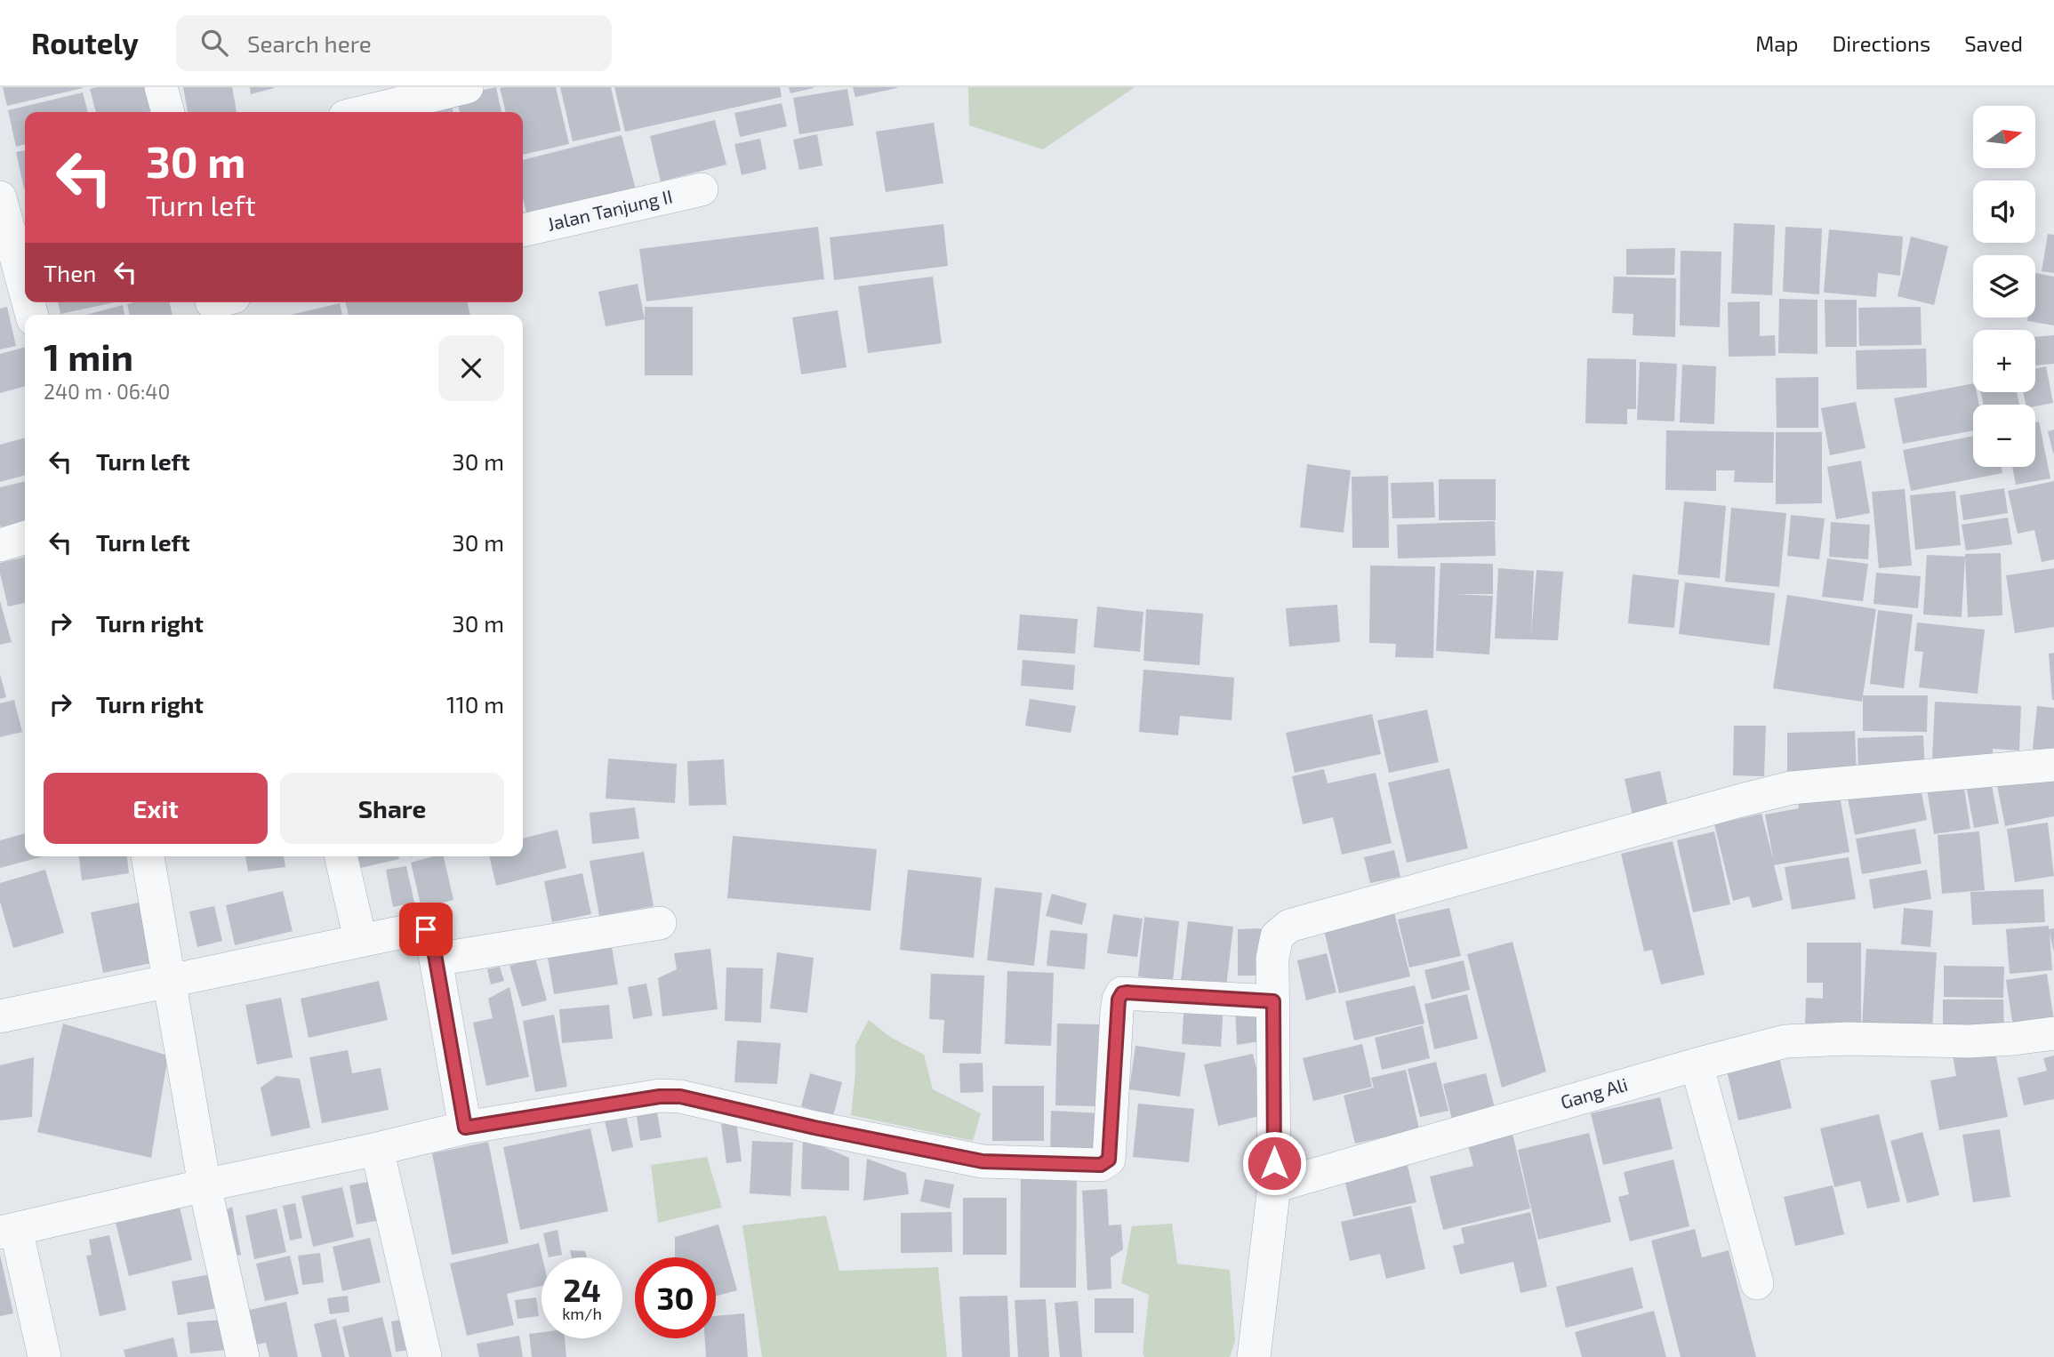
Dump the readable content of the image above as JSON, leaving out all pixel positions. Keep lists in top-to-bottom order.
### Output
{
  "streets": {
    "street": ["Jalan Tanjung II", "Gang Ali"]
  },
  "north": "right",
  "page": {
    "header": "Routely",
    "search": "Search here",
    "nav": ["Map", "Directions", "Saved"],
    "map_buttons": ["+", "−"],
    "turn": ["30 m", "Turn left"],
    "then": "Then",
    "heading": ["1 min", "240 m · 06:40"],
    "list": [
      {
        "name": "Turn left",
        "value": "30 m"
      },
      {
        "name": "Turn left",
        "value": "30 m"
      },
      {
        "name": "Turn right",
        "value": "30 m"
      },
      {
        "name": "Turn right",
        "value": "110 m"
      }
    ],
    "buttons": ["Exit", "Share"],
    "speed": "24 km/h",
    "limit": "30"
  }
}
